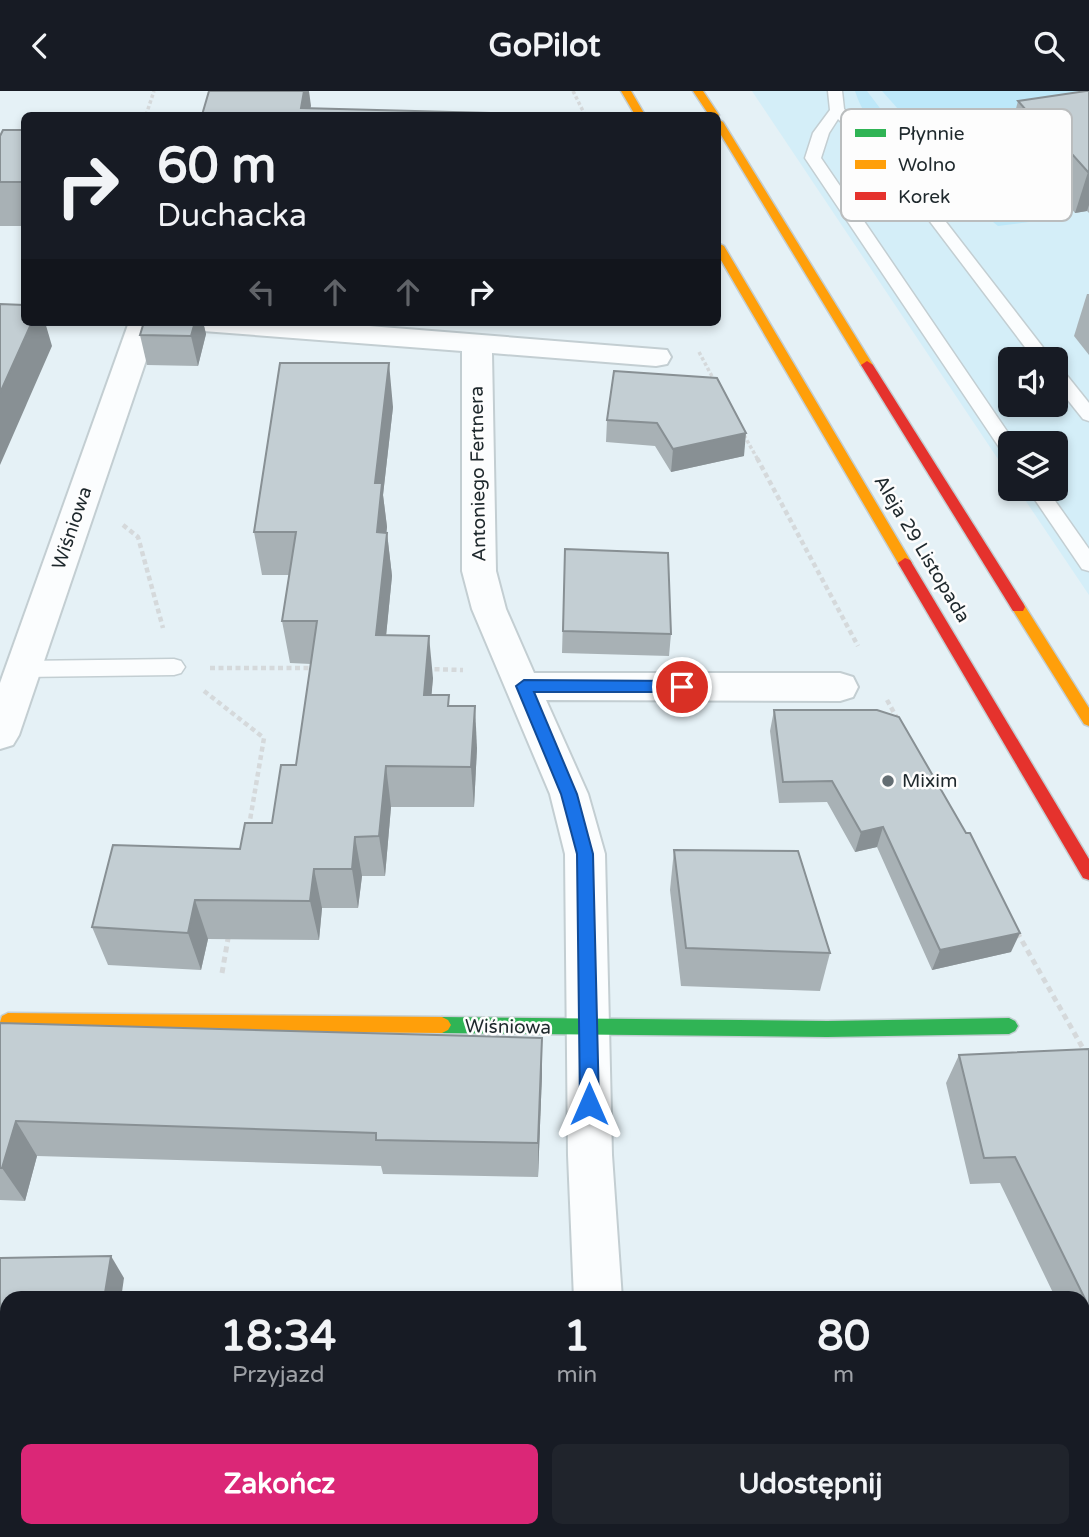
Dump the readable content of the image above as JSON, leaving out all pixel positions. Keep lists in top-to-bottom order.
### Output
{
  "streets": {
    "main road": ["Wiśniowa", "Aleja 29 Listopada"],
    "street": ["Antoniego Fertnera"]
  },
  "crossings": [
    ["Antoniego Fertnera", "Wiśniowa"]
  ],
  "places": ["Mixim"],
  "legend": ["Płynnie", "Wolno", "Korek"],
  "page": {
    "header": "GoPilot",
    "turn": ["60 m", "Duchacka"],
    "eta": [
      "18:34",
      "Przyjazd",
      "1",
      "min",
      "80",
      "m"
    ],
    "buttons": ["Zakończ", "Udostępnij"]
  }
}
